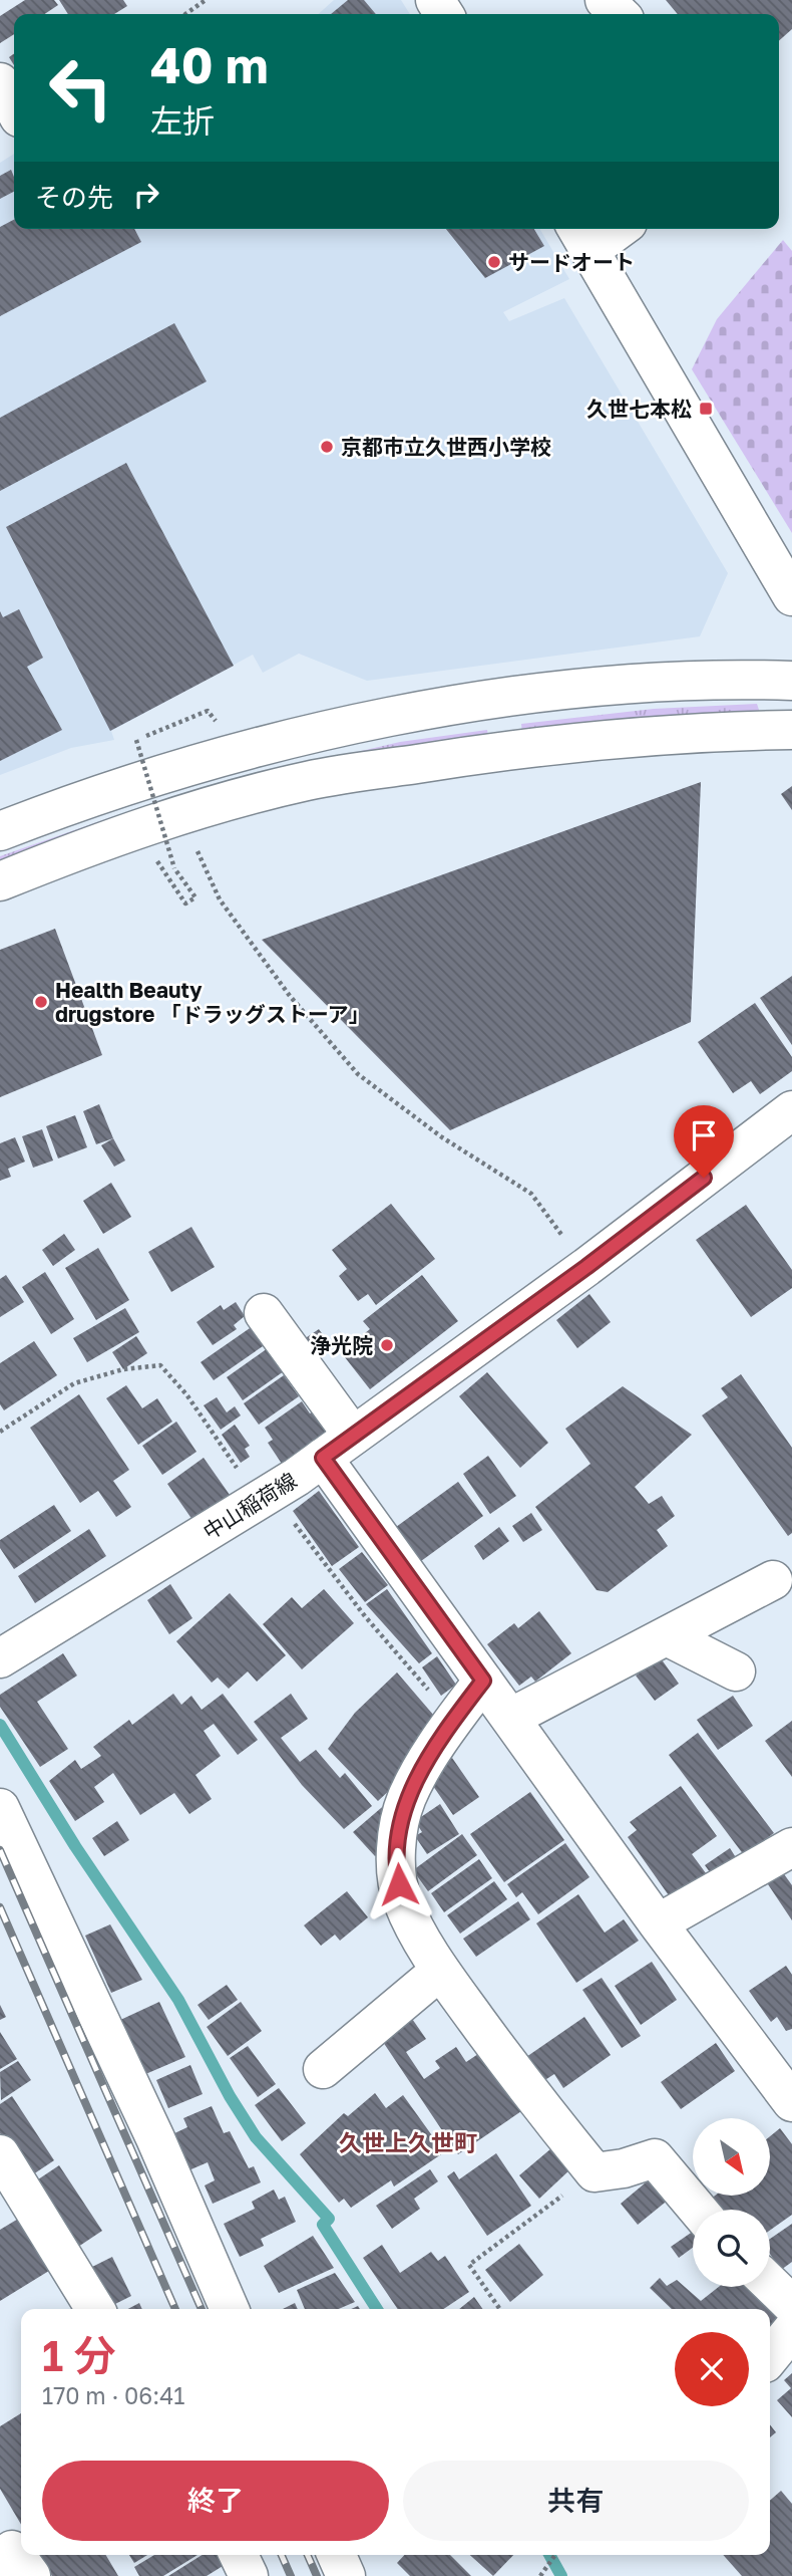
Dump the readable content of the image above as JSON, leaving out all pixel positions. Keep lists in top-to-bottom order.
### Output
{
  "streets": {
    "street": ["中山稲荷線"]
  },
  "districts": ["久世上久世町"],
  "places": {
    "other": [
      "サードオート",
      "京都市立久世西小学校",
      "Health Beauty drugstore 「ドラッグストーア」",
      "浄光院"
    ],
    "transit": ["久世七本松"]
  },
  "north": "bottom right",
  "page": {
    "turn": ["40 m", "左折"],
    "then": "その先",
    "heading": ["1 分", "170 m · 06:41"],
    "buttons": ["終了", "共有"]
  }
}
